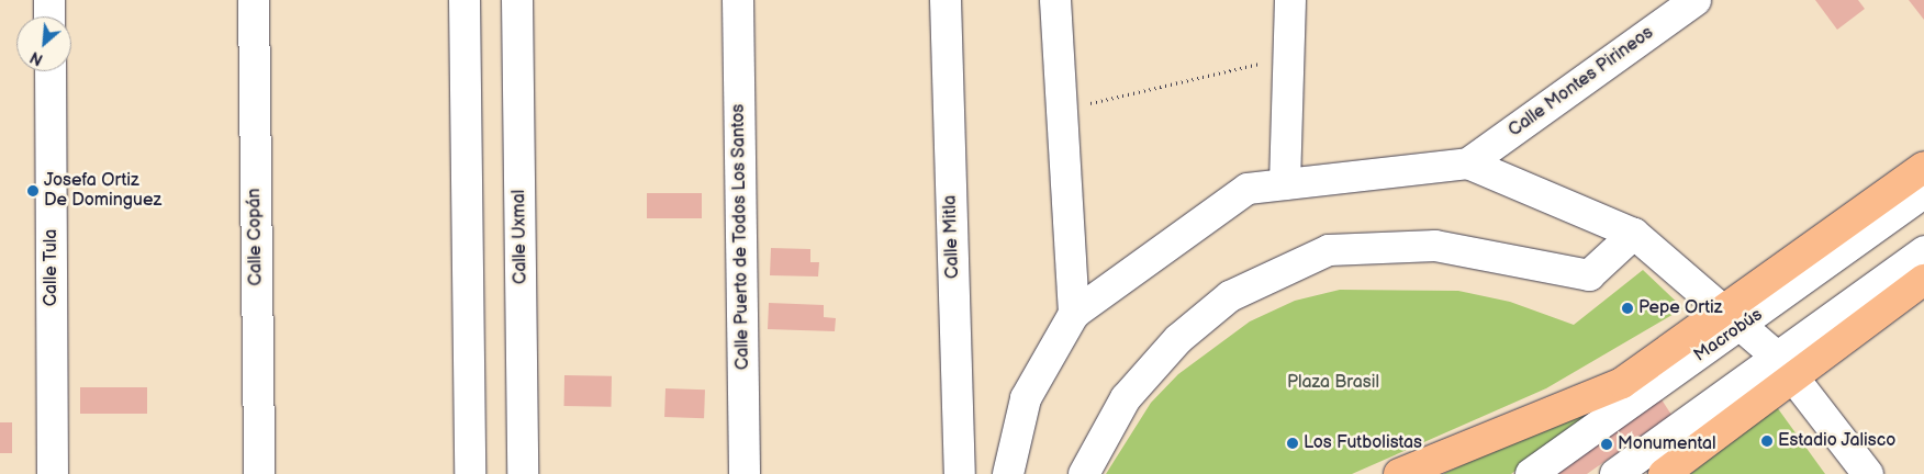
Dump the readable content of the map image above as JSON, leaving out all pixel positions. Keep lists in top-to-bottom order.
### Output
{
  "streets": {
    "street": [
      "Calle Montes Pirineos",
      "Calle Copán",
      "Calle Uxmal",
      "Calle Puerto de Todos Los Santos",
      "Calle Mitla",
      "Calle Tula",
      "Macrobús"
    ]
  },
  "parks": ["Plaza Brasil"],
  "places": [
    "Josefa Ortiz De Dominguez",
    "Pepe Ortiz",
    "Estadio Jalisco",
    "Los Futbolistas",
    "Monumental"
  ],
  "north": "bottom left"
}
